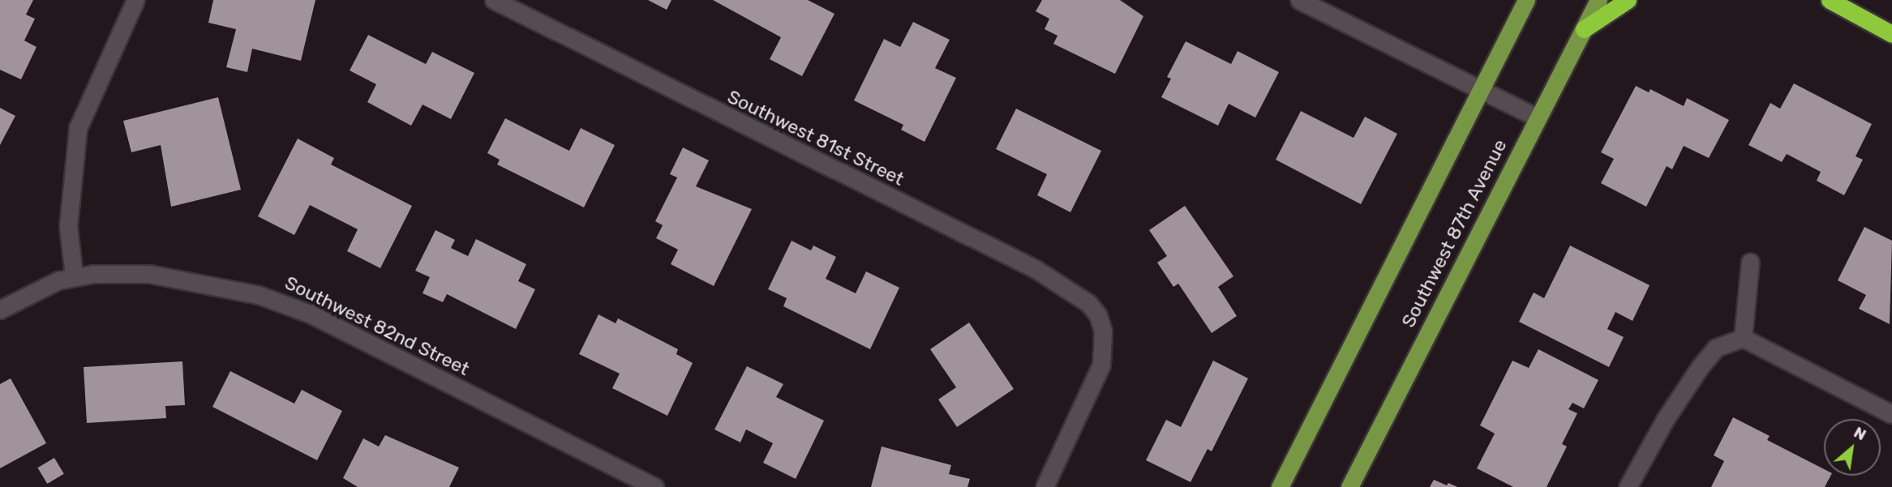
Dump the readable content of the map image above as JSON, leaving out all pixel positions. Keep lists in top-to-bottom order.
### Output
{
  "streets": {
    "main road": ["Southwest 87th Avenue"],
    "street": ["Southwest 81st Street", "Southwest 82nd Street"]
  },
  "north": "top right"
}
